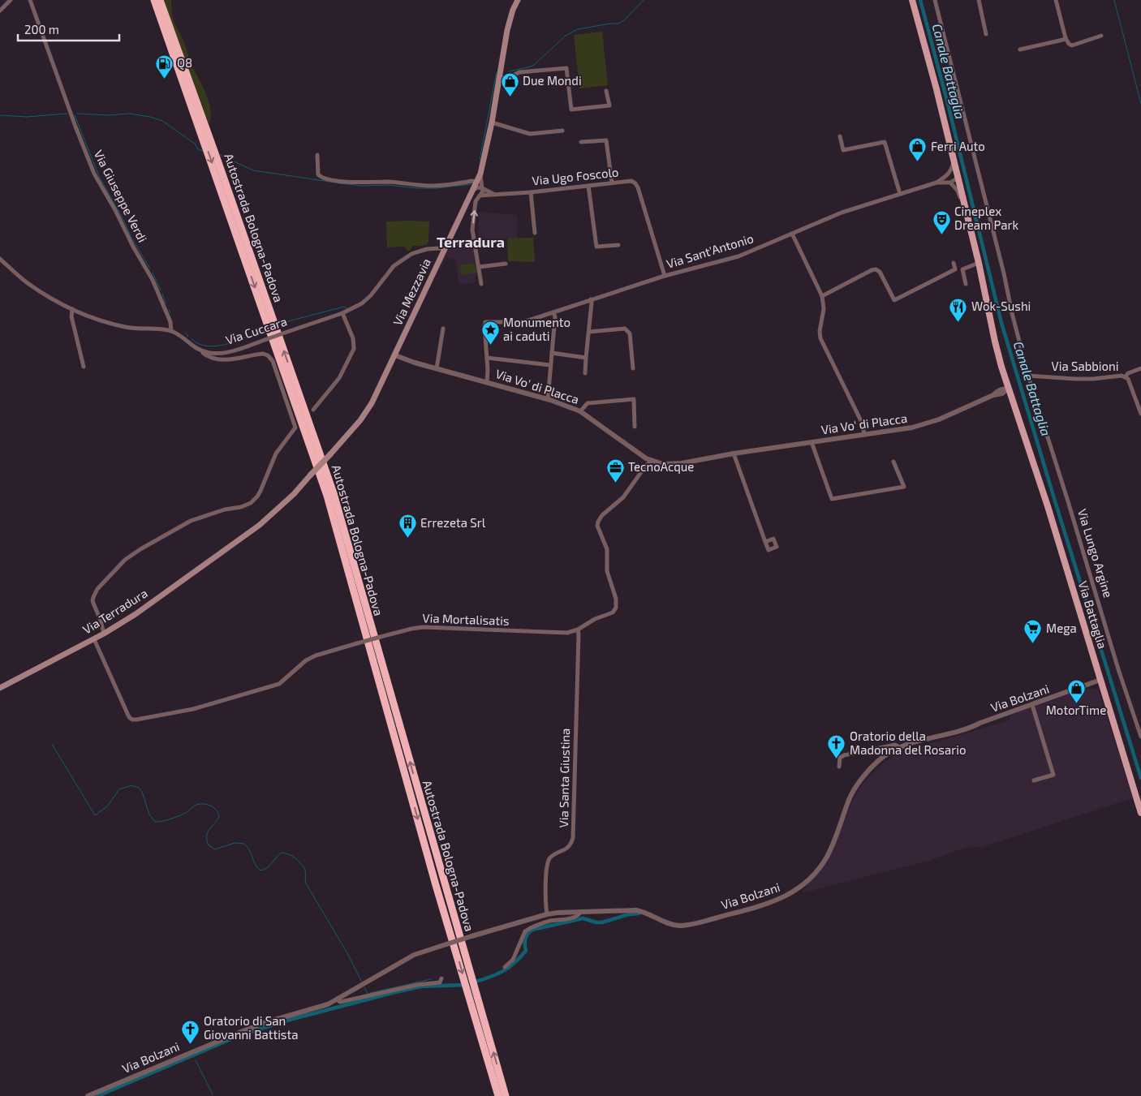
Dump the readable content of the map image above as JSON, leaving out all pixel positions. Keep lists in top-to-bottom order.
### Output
{
  "streets": {
    "highway": ["Autostrada Bologna-Padova"],
    "main road": ["Via Mezzavia", "Via Terradura", "Via Battaglia"],
    "street": [
      "Via Ugo Foscolo",
      "Via Giuseppe Verdi",
      "Via Sant'Antonio",
      "Via Cuccara",
      "Via Sabbioni",
      "Via Vo' di Placca",
      "Via Lungo Argine",
      "Via Mortalisatis",
      "Via Bolzani",
      "Via Santa Giustina"
    ]
  },
  "crossings": [
    ["Via Ugo Foscolo", "Via Sant'Antonio"],
    ["Via Giuseppe Verdi", "Via Cuccara"],
    ["Via Sant'Antonio", "Via Battaglia"],
    ["Via Mezzavia", "Via Cuccara"],
    ["Via Mezzavia", "Via Vo' di Placca"],
    ["Via Mezzavia", "Via Terradura"],
    ["Via Sabbioni", "Via Lungo Argine"],
    ["Via Vo' di Placca", "Via Battaglia"],
    ["Via Vo' di Placca", "Via Mortalisatis"],
    ["Via Terradura", "Via Mortalisatis"],
    ["Via Battaglia", "Via Bolzani"],
    ["Via Mortalisatis", "Via Santa Giustina"],
    ["Via Bolzani", "Via Santa Giustina"]
  ],
  "districts": ["Terradura"],
  "water": ["Canale Battaglia"],
  "places": {
    "fuel station": ["Q8"],
    "shop": ["Due Mondi", "Ferri Auto", "MotorTime"],
    "theatre": ["Cineplex Dream Park"],
    "restaurant": ["Wok-Sushi"],
    "place": ["Monumento ai caduti"],
    "office": ["TecnoAcque"],
    "building": ["Errezeta Srl"],
    "supermarket": ["Mega"],
    "church": ["Oratorio della Madonna del Rosario", "Oratorio di San Giovanni Battista"]
  },
  "scale_bar": "200 m"
}
